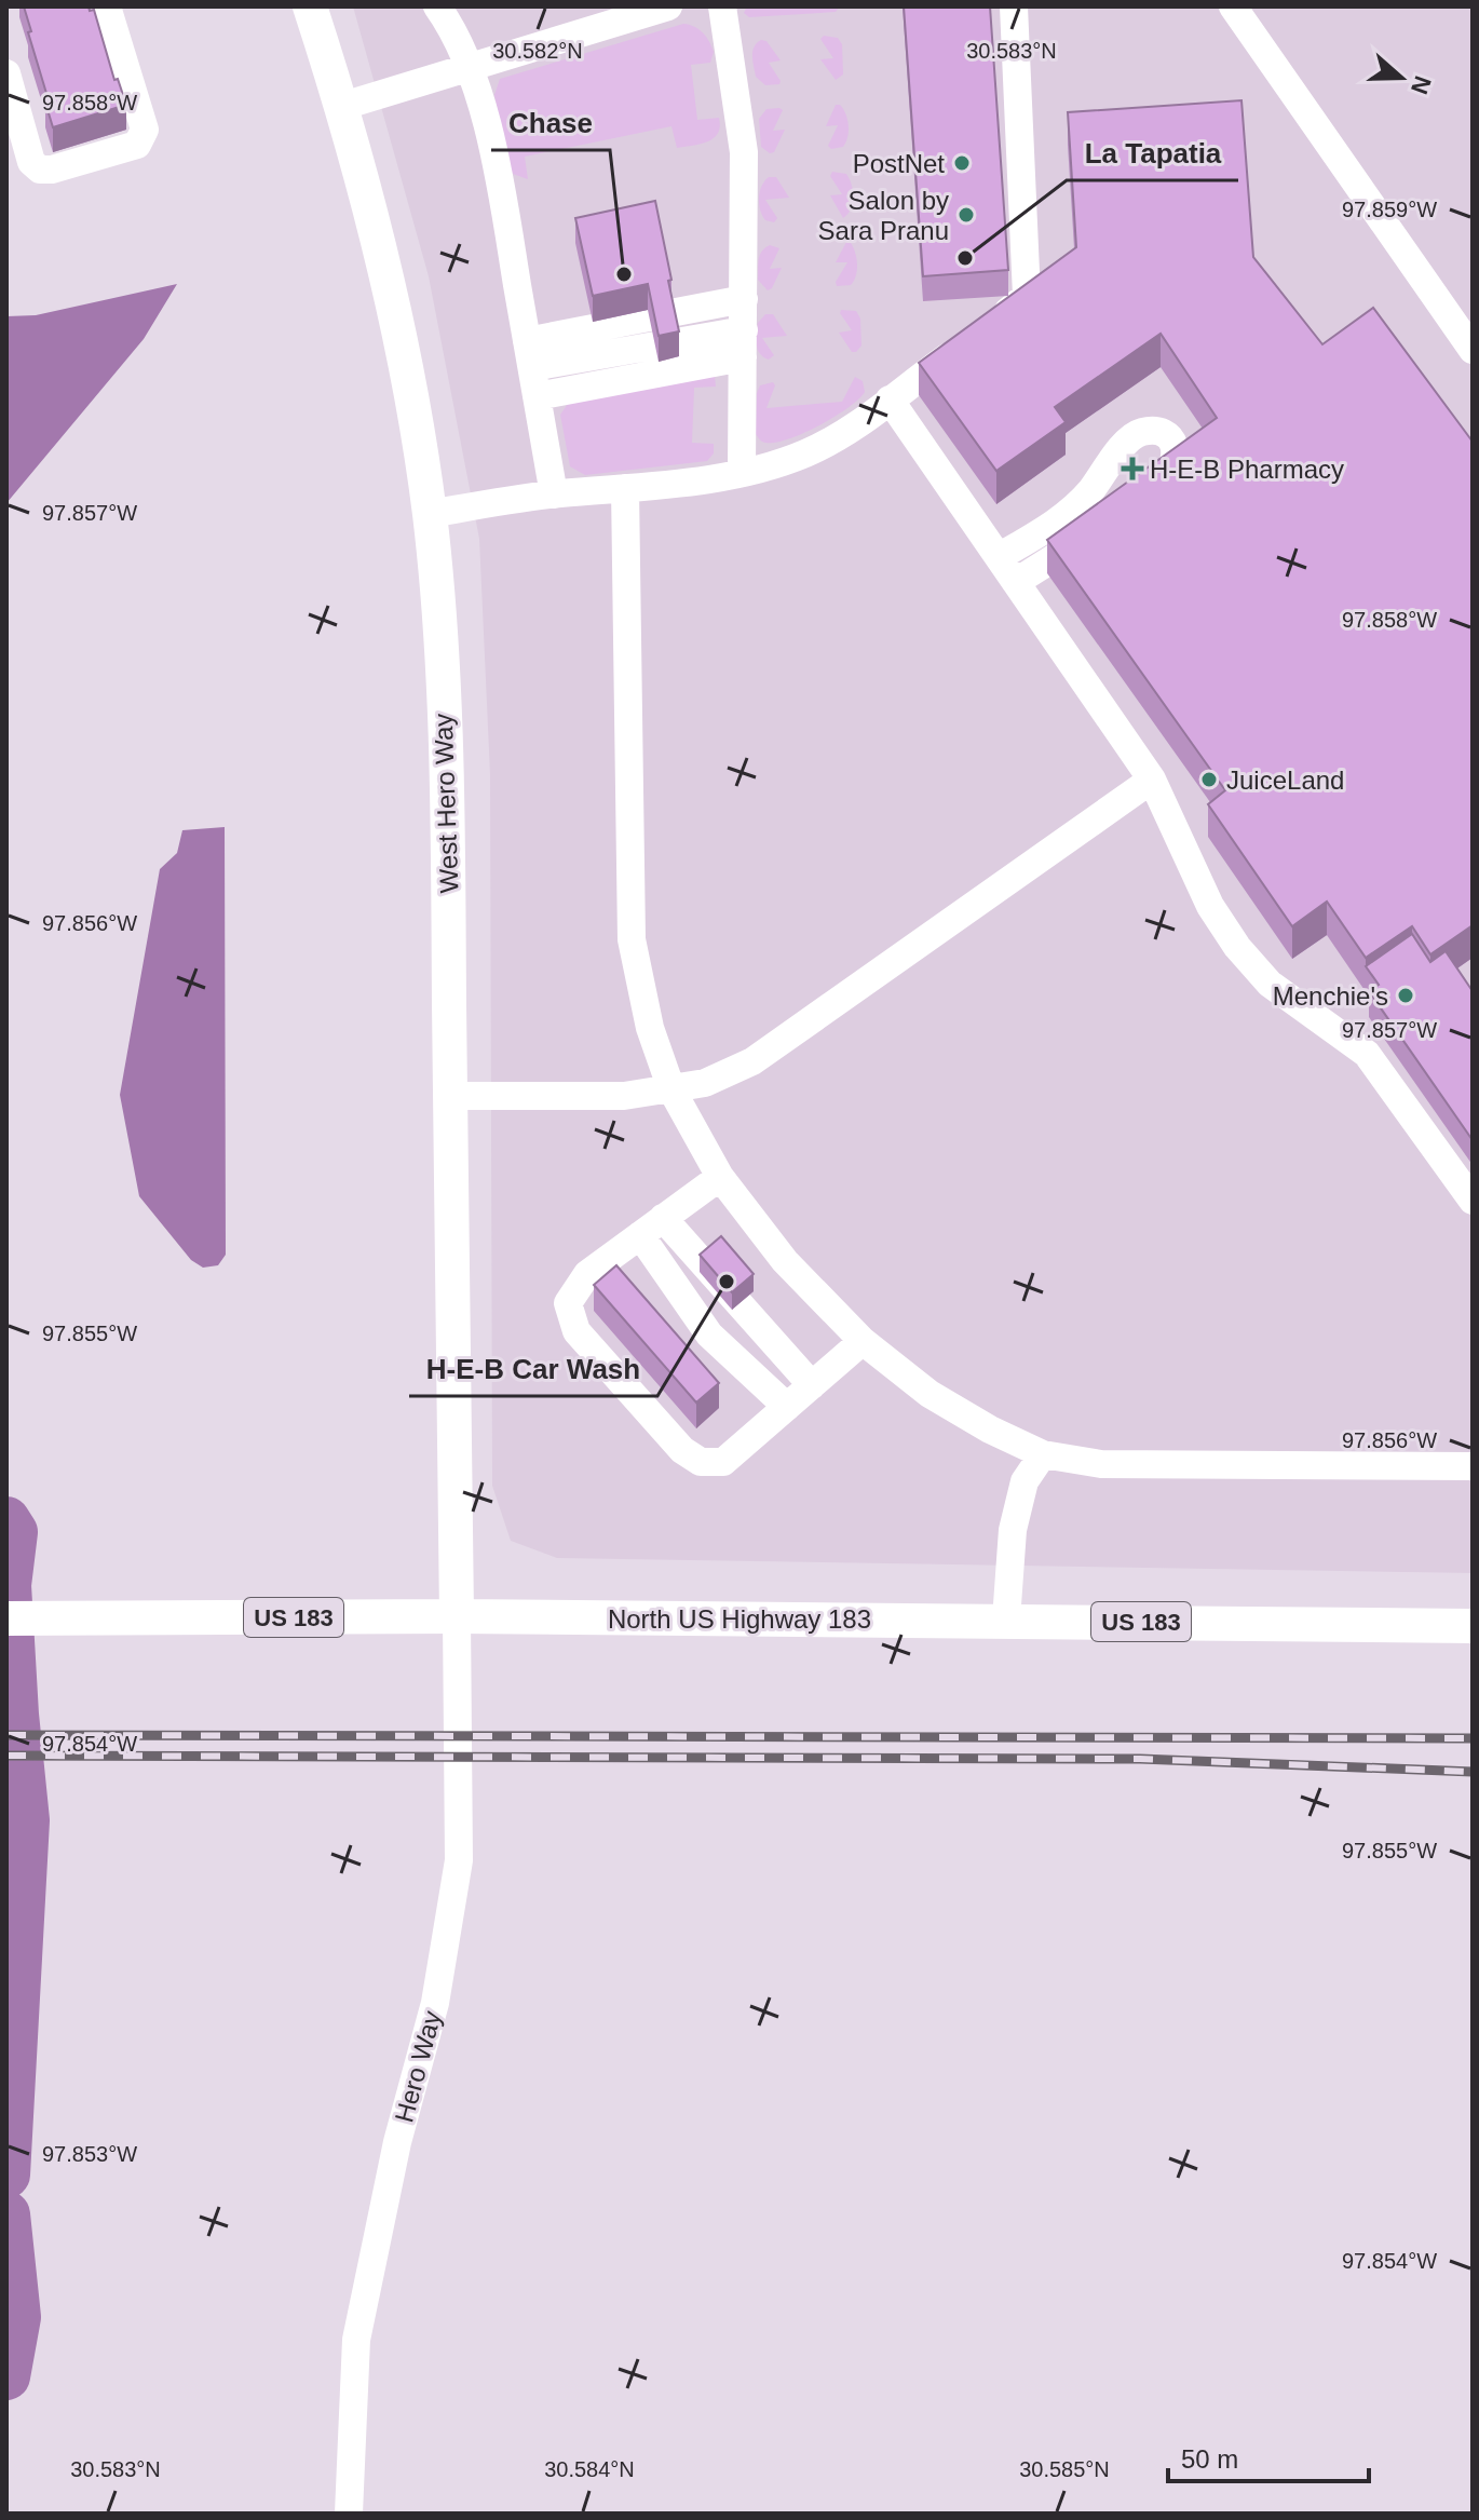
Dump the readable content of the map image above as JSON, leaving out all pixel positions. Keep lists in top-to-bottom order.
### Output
{
  "streets": {
    "main road": ["West Hero Way", "US 183", "North US Highway 183"],
    "street": ["Hero Way"]
  },
  "crossings": [
    ["West Hero Way", "North US Highway 183"],
    ["West Hero Way", "Hero Way"],
    ["North US Highway 183", "Hero Way"]
  ],
  "places": {
    "other": [
      "PostNet",
      "Salon by Sara Pranu",
      "La Tapatia",
      "Chase",
      "JuiceLand",
      "Menchie's",
      "H-E-B Car Wash"
    ],
    "health": ["H-E-B Pharmacy"]
  },
  "scale_bar": "50 m",
  "north": "right",
  "coordinates": [
    "30.583°N",
    "30.582°N",
    "97.858°W",
    "97.859°W",
    "97.857°W",
    "97.856°W",
    "97.855°W",
    "97.854°W",
    "97.853°W",
    "30.584°N",
    "30.585°N"
  ]
}
